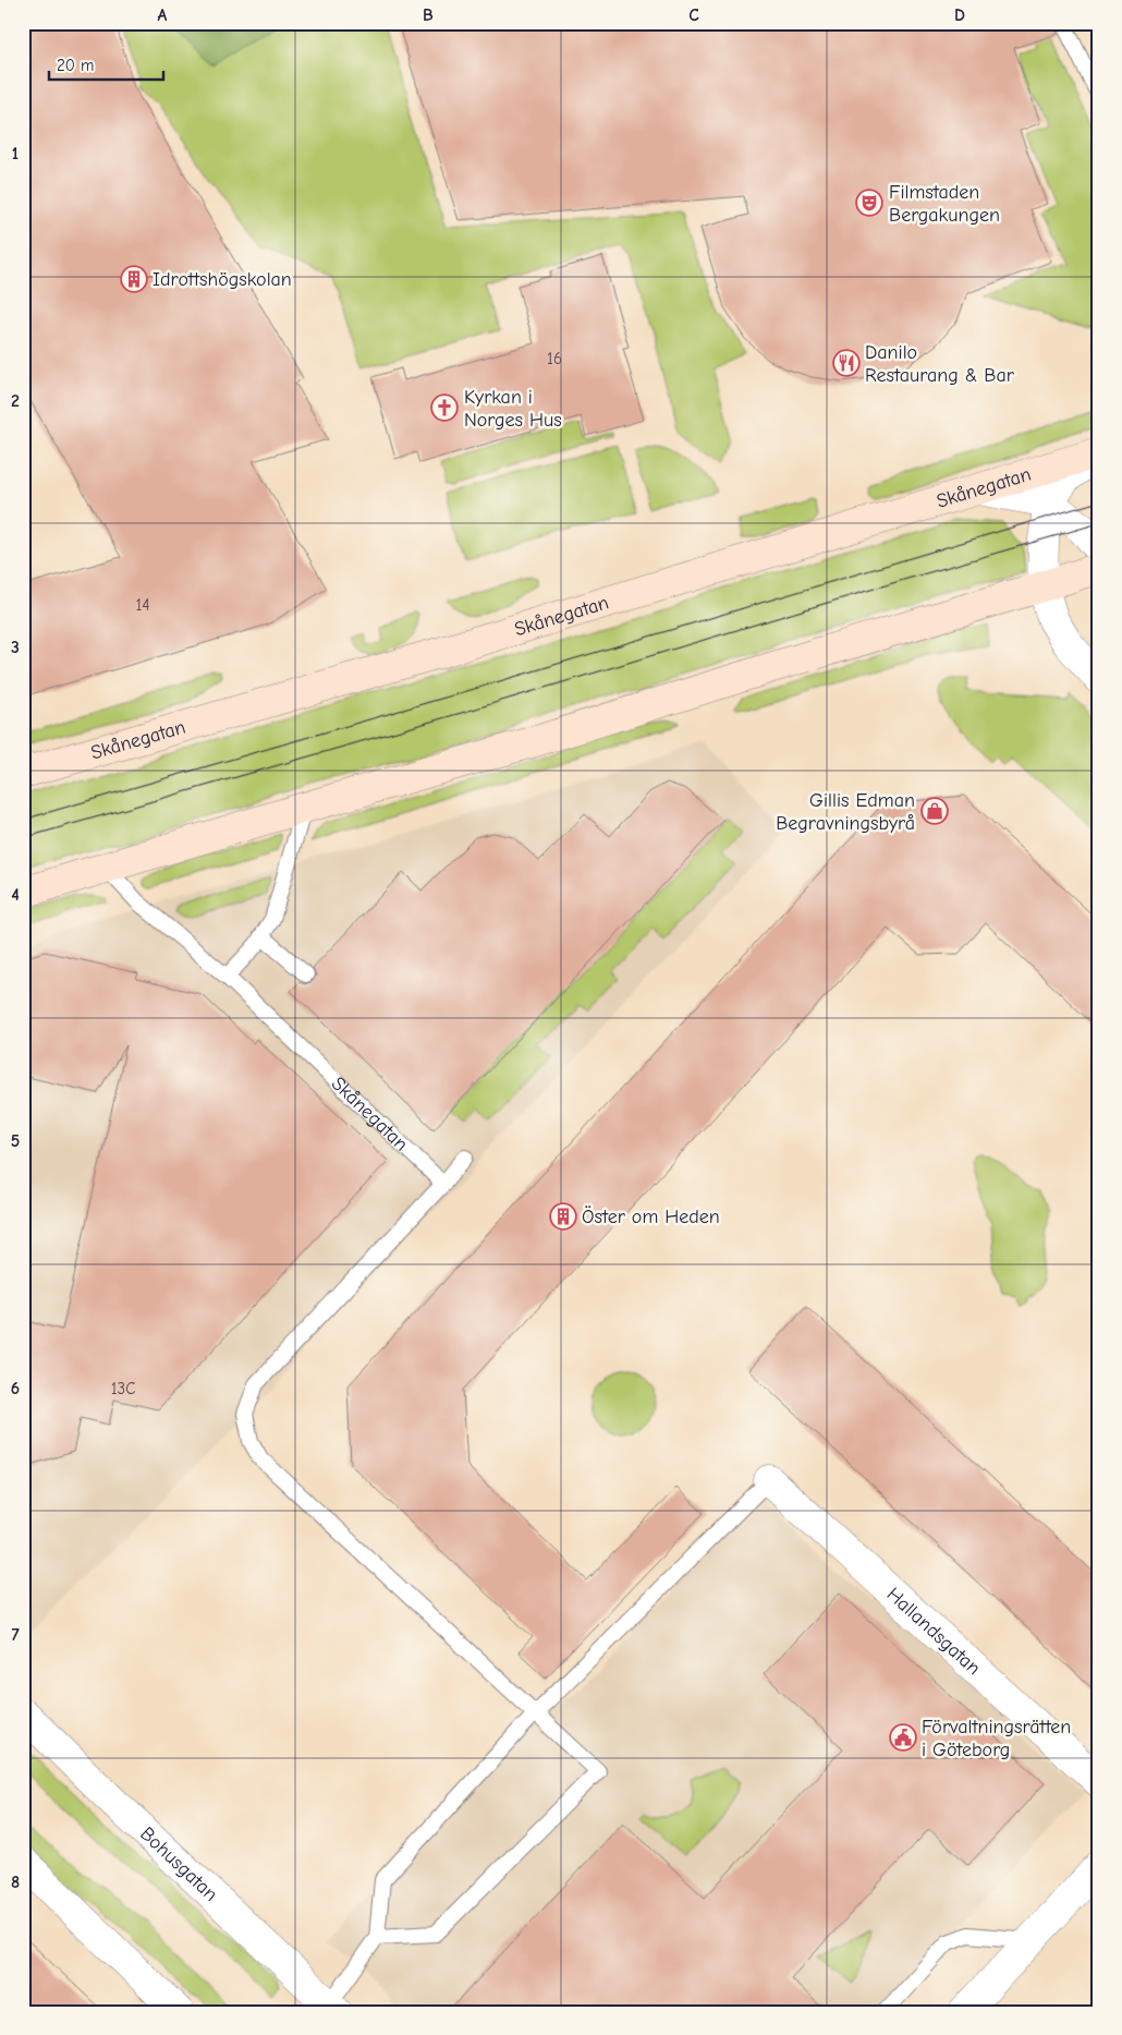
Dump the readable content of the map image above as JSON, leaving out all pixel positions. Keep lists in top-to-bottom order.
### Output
{
  "streets": {
    "main road": ["Skånegatan"],
    "street": ["Hallandsgatan", "Bohusgatan"]
  },
  "places": {
    "theatre": ["Filmstaden Bergakungen"],
    "building": ["Idrottshögskolan", "Öster om Heden"],
    "restaurant": ["Danilo Restaurang & Bar"],
    "church": ["Kyrkan i Norges Hus"],
    "shop": ["Gillis Edman Begravningsbyrå"],
    "public building": ["Förvaltningsrätten i Göteborg"]
  },
  "house_numbers": ["16", "14", "13C"],
  "scale_bar": "20 m",
  "grid": {
    "columns": [
      "A",
      "B",
      "C",
      "D"
    ],
    "rows": [
      "1",
      "2",
      "3",
      "4",
      "5",
      "6",
      "7",
      "8"
    ]
  }
}
